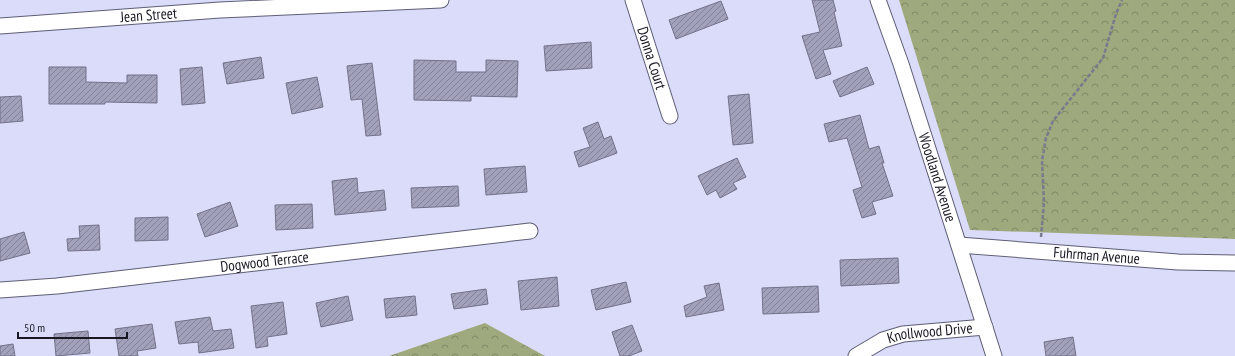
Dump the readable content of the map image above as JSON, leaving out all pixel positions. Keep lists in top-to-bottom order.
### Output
{
  "streets": {
    "street": [
      "Jean Street",
      "Donna Court",
      "Woodland Avenue",
      "Fuhrman Avenue",
      "Dogwood Terrace",
      "Knollwood Drive"
    ]
  },
  "crossings": [
    ["Woodland Avenue", "Fuhrman Avenue"],
    ["Woodland Avenue", "Knollwood Drive"]
  ],
  "scale_bar": "50 m"
}
